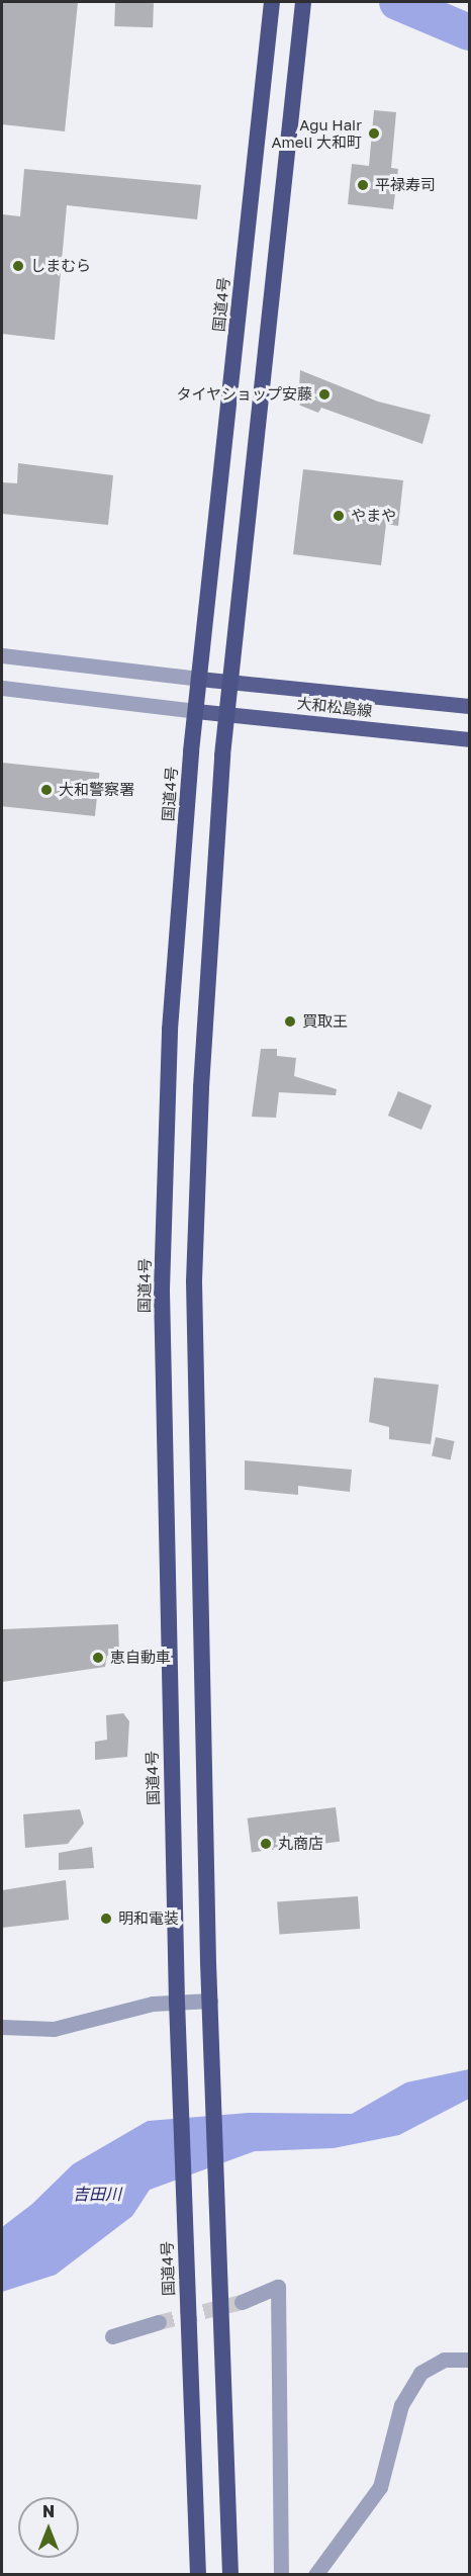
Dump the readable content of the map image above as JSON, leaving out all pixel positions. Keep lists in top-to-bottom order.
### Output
{
  "streets": {
    "highway": ["国道4号"],
    "main road": ["大和松島線"]
  },
  "crossings": [
    ["国道4号", "大和松島線"]
  ],
  "water": ["吉田川"],
  "places": [
    "Agu Hair Ameli 大和町",
    "平禄寿司",
    "しまむら",
    "タイヤショップ安藤",
    "やまや",
    "大和警察署",
    "買取王",
    "恵自動車",
    "丸商店",
    "明和電装"
  ],
  "north": "top"
}
